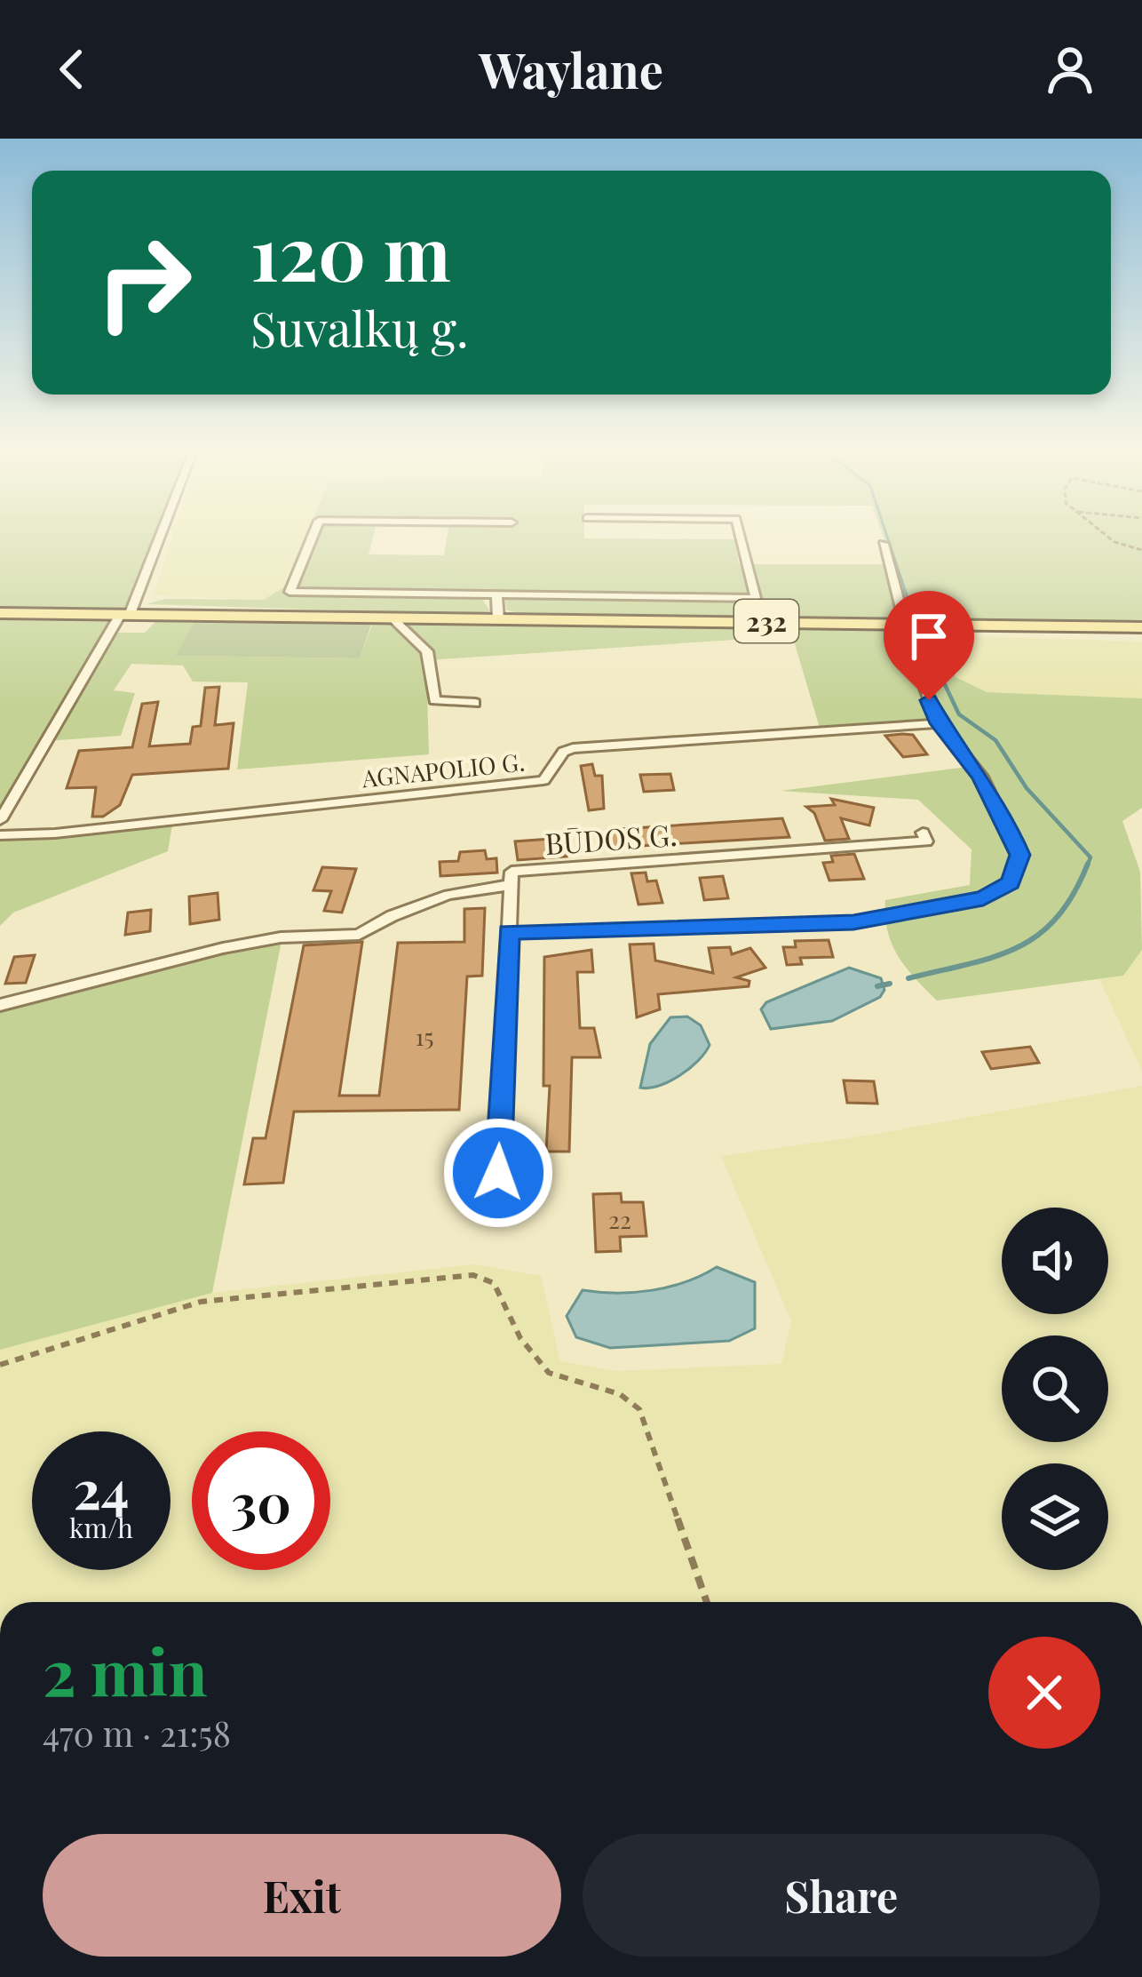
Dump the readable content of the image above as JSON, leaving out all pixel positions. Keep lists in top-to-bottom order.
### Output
{
  "streets": {
    "main road": ["232"],
    "street": ["AGNAPOLIO G.", "BŪDOS G."]
  },
  "house_numbers": ["15", "22"],
  "page": {
    "header": "Waylane",
    "turn": ["120 m", "Suvalkų g."],
    "speed": "24 km/h",
    "limit": "30",
    "heading": ["2 min", "470 m · 21:58"],
    "buttons": ["Exit", "Share"]
  }
}
